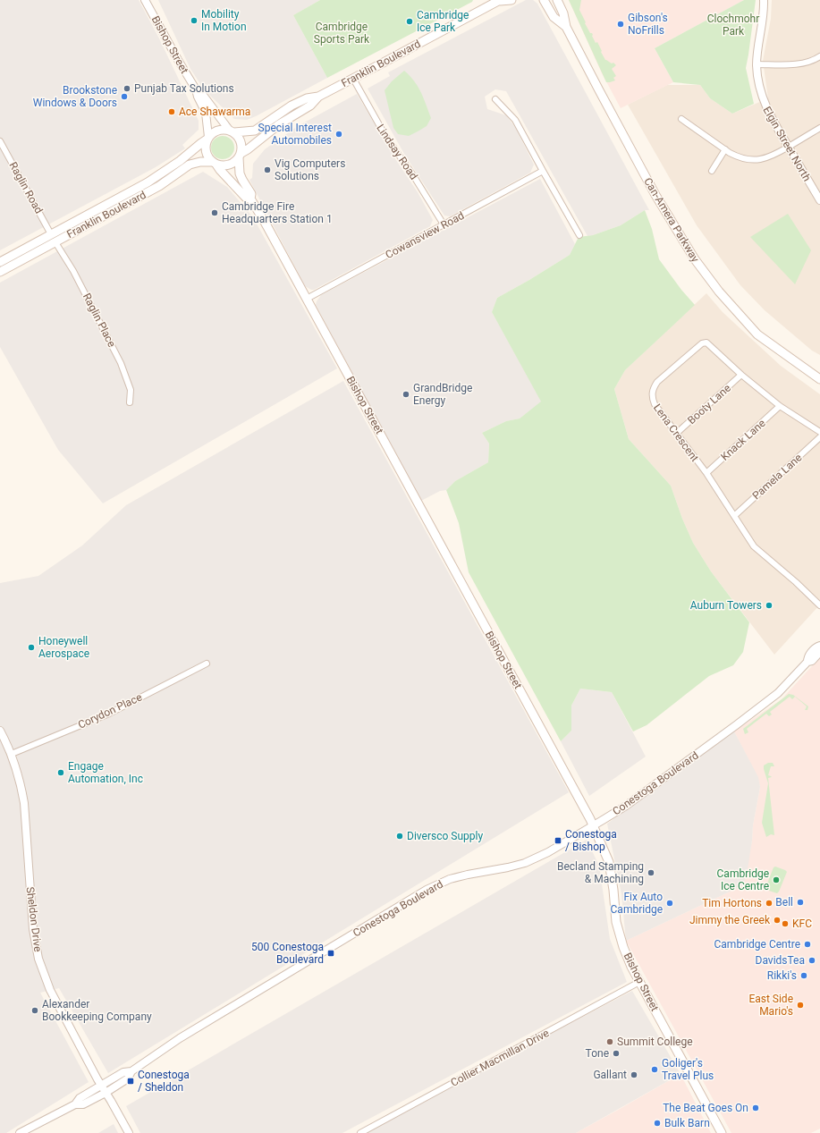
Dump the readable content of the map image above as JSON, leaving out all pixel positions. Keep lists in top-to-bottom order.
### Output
{
  "streets": {
    "main road": ["Bishop Street", "Franklin Boulevard", "Can-Amera Parkway"],
    "street": [
      "Elgin Street North",
      "Lindsay Road",
      "Raglin Road",
      "Cowansview Road",
      "Raglin Place",
      "Booty Lane",
      "Lena Crescent",
      "Knack Lane",
      "Pamela Lane",
      "Corydon Place",
      "Conestoga Boulevard",
      "Sheldon Drive",
      "Collier Macmillan Drive"
    ]
  },
  "crossings": [
    ["Bishop Street", "Franklin Boulevard"],
    ["Bishop Street", "Cowansview Road"],
    ["Bishop Street", "Conestoga Boulevard"],
    ["Bishop Street", "Collier Macmillan Drive"],
    ["Franklin Boulevard", "Lindsay Road"],
    ["Franklin Boulevard", "Raglin Road"],
    ["Franklin Boulevard", "Raglin Place"],
    ["Lindsay Road", "Cowansview Road"],
    ["Raglin Road", "Raglin Place"],
    ["Booty Lane", "Lena Crescent"],
    ["Lena Crescent", "Knack Lane"],
    ["Lena Crescent", "Pamela Lane"],
    ["Corydon Place", "Sheldon Drive"],
    ["Conestoga Boulevard", "Sheldon Drive"]
  ],
  "parks": ["Clochmohr Park", "Cambridge Sports Park"],
  "places": {
    "other": [
      "Mobility In Motion",
      "Cambridge Ice Park",
      "Gibson's NoFrills",
      "Punjab Tax Solutions",
      "Brookstone Windows & Doors",
      "Ace Shawarma",
      "Special Interest Automobiles",
      "Vig Computers Solutions",
      "Cambridge Fire Headquarters Station 1",
      "GrandBridge Energy",
      "Auburn Towers",
      "Honeywell Aerospace",
      "Engage Automation, Inc",
      "Diversco Supply",
      "Becland Stamping & Machining",
      "Cambridge Ice Centre",
      "Bell",
      "Fix Auto Cambridge",
      "Tim Hortons",
      "Jimmy the Greek",
      "KFC",
      "Cambridge Centre",
      "DavidsTea",
      "Rikki's",
      "East Side Mario's",
      "Alexander Bookkeeping Company",
      "Summit College",
      "Tone",
      "Goliger's Travel Plus",
      "Gallant",
      "The Beat Goes On",
      "Bulk Barn"
    ],
    "transit": ["Conestoga / Bishop", "500 Conestoga Boulevard", "Conestoga / Sheldon"]
  }
}
